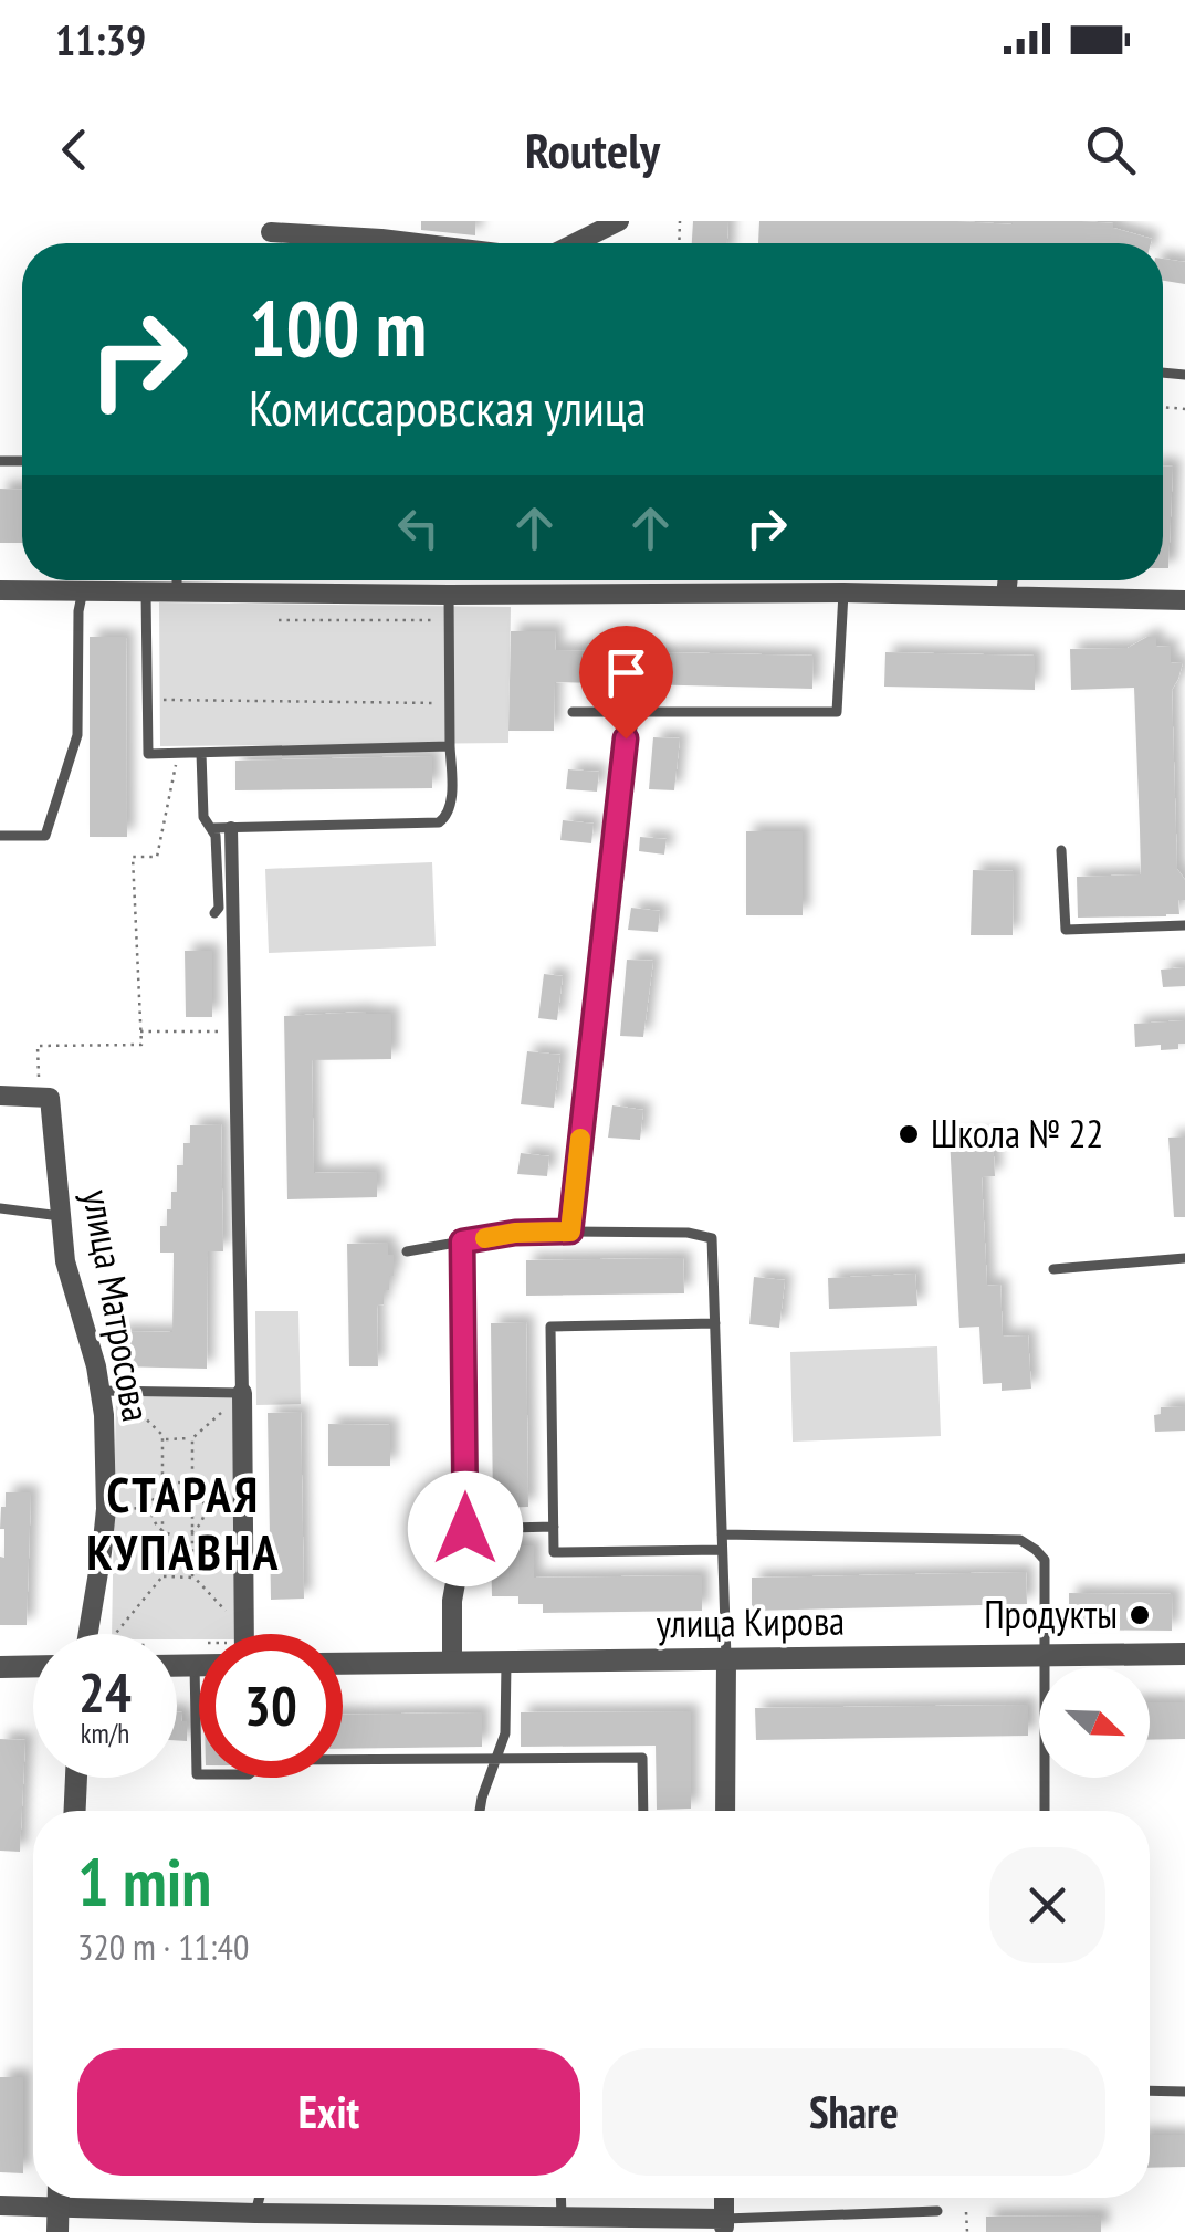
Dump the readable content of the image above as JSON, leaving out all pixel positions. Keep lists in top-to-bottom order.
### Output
{
  "streets": {
    "street": ["улица Матросова", "улица Кирова"]
  },
  "districts": ["СТАРАЯ КУПАВНА"],
  "places": ["Школа № 22", "Продукты"],
  "north": "bottom right",
  "page": {
    "status": "11:39",
    "header": "Routely",
    "turn": ["100 m", "Комиссаровская улица"],
    "speed": "24 km/h",
    "limit": "30",
    "heading": ["1 min", "320 m · 11:40"],
    "buttons": ["Exit", "Share"]
  }
}
